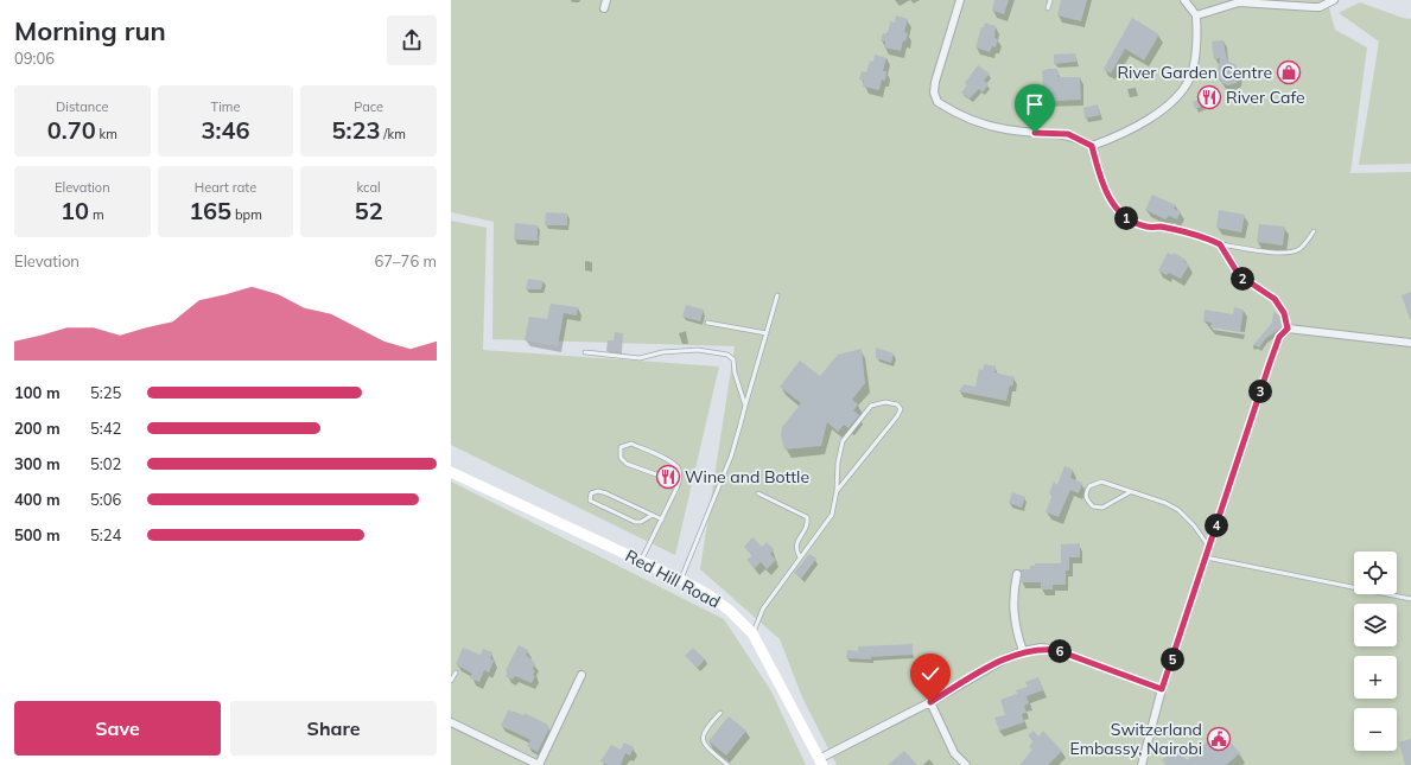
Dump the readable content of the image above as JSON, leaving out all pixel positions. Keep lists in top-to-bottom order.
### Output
{
  "streets": {
    "main road": ["Red Hill Road"]
  },
  "places": {
    "shop": ["River Garden Centre"],
    "restaurant": ["River Cafe", "Wine and Bottle"],
    "public building": ["Switzerland Embassy, Nairobi"]
  },
  "page": {
    "heading": ["Morning run", "09:06"],
    "stats": [
      ["Distance", "0.70 km"],
      ["Time", "3:46"],
      ["Pace", "5:23 /km"],
      ["Elevation", "10 m"],
      ["Heart rate", "165 bpm"],
      ["kcal", "52"]
    ],
    "pins": [
      "1",
      "2",
      "3",
      "4",
      "6",
      "5"
    ],
    "chart": ["Elevation", "67–76 m"],
    "list": [
      {
        "name": "100 m",
        "note": "5:25"
      },
      {
        "name": "200 m",
        "note": "5:42"
      },
      {
        "name": "300 m",
        "note": "5:02"
      },
      {
        "name": "400 m",
        "note": "5:06"
      },
      {
        "name": "500 m",
        "note": "5:24"
      }
    ],
    "map_buttons": ["+", "−"],
    "buttons": ["Save", "Share"]
  }
}
